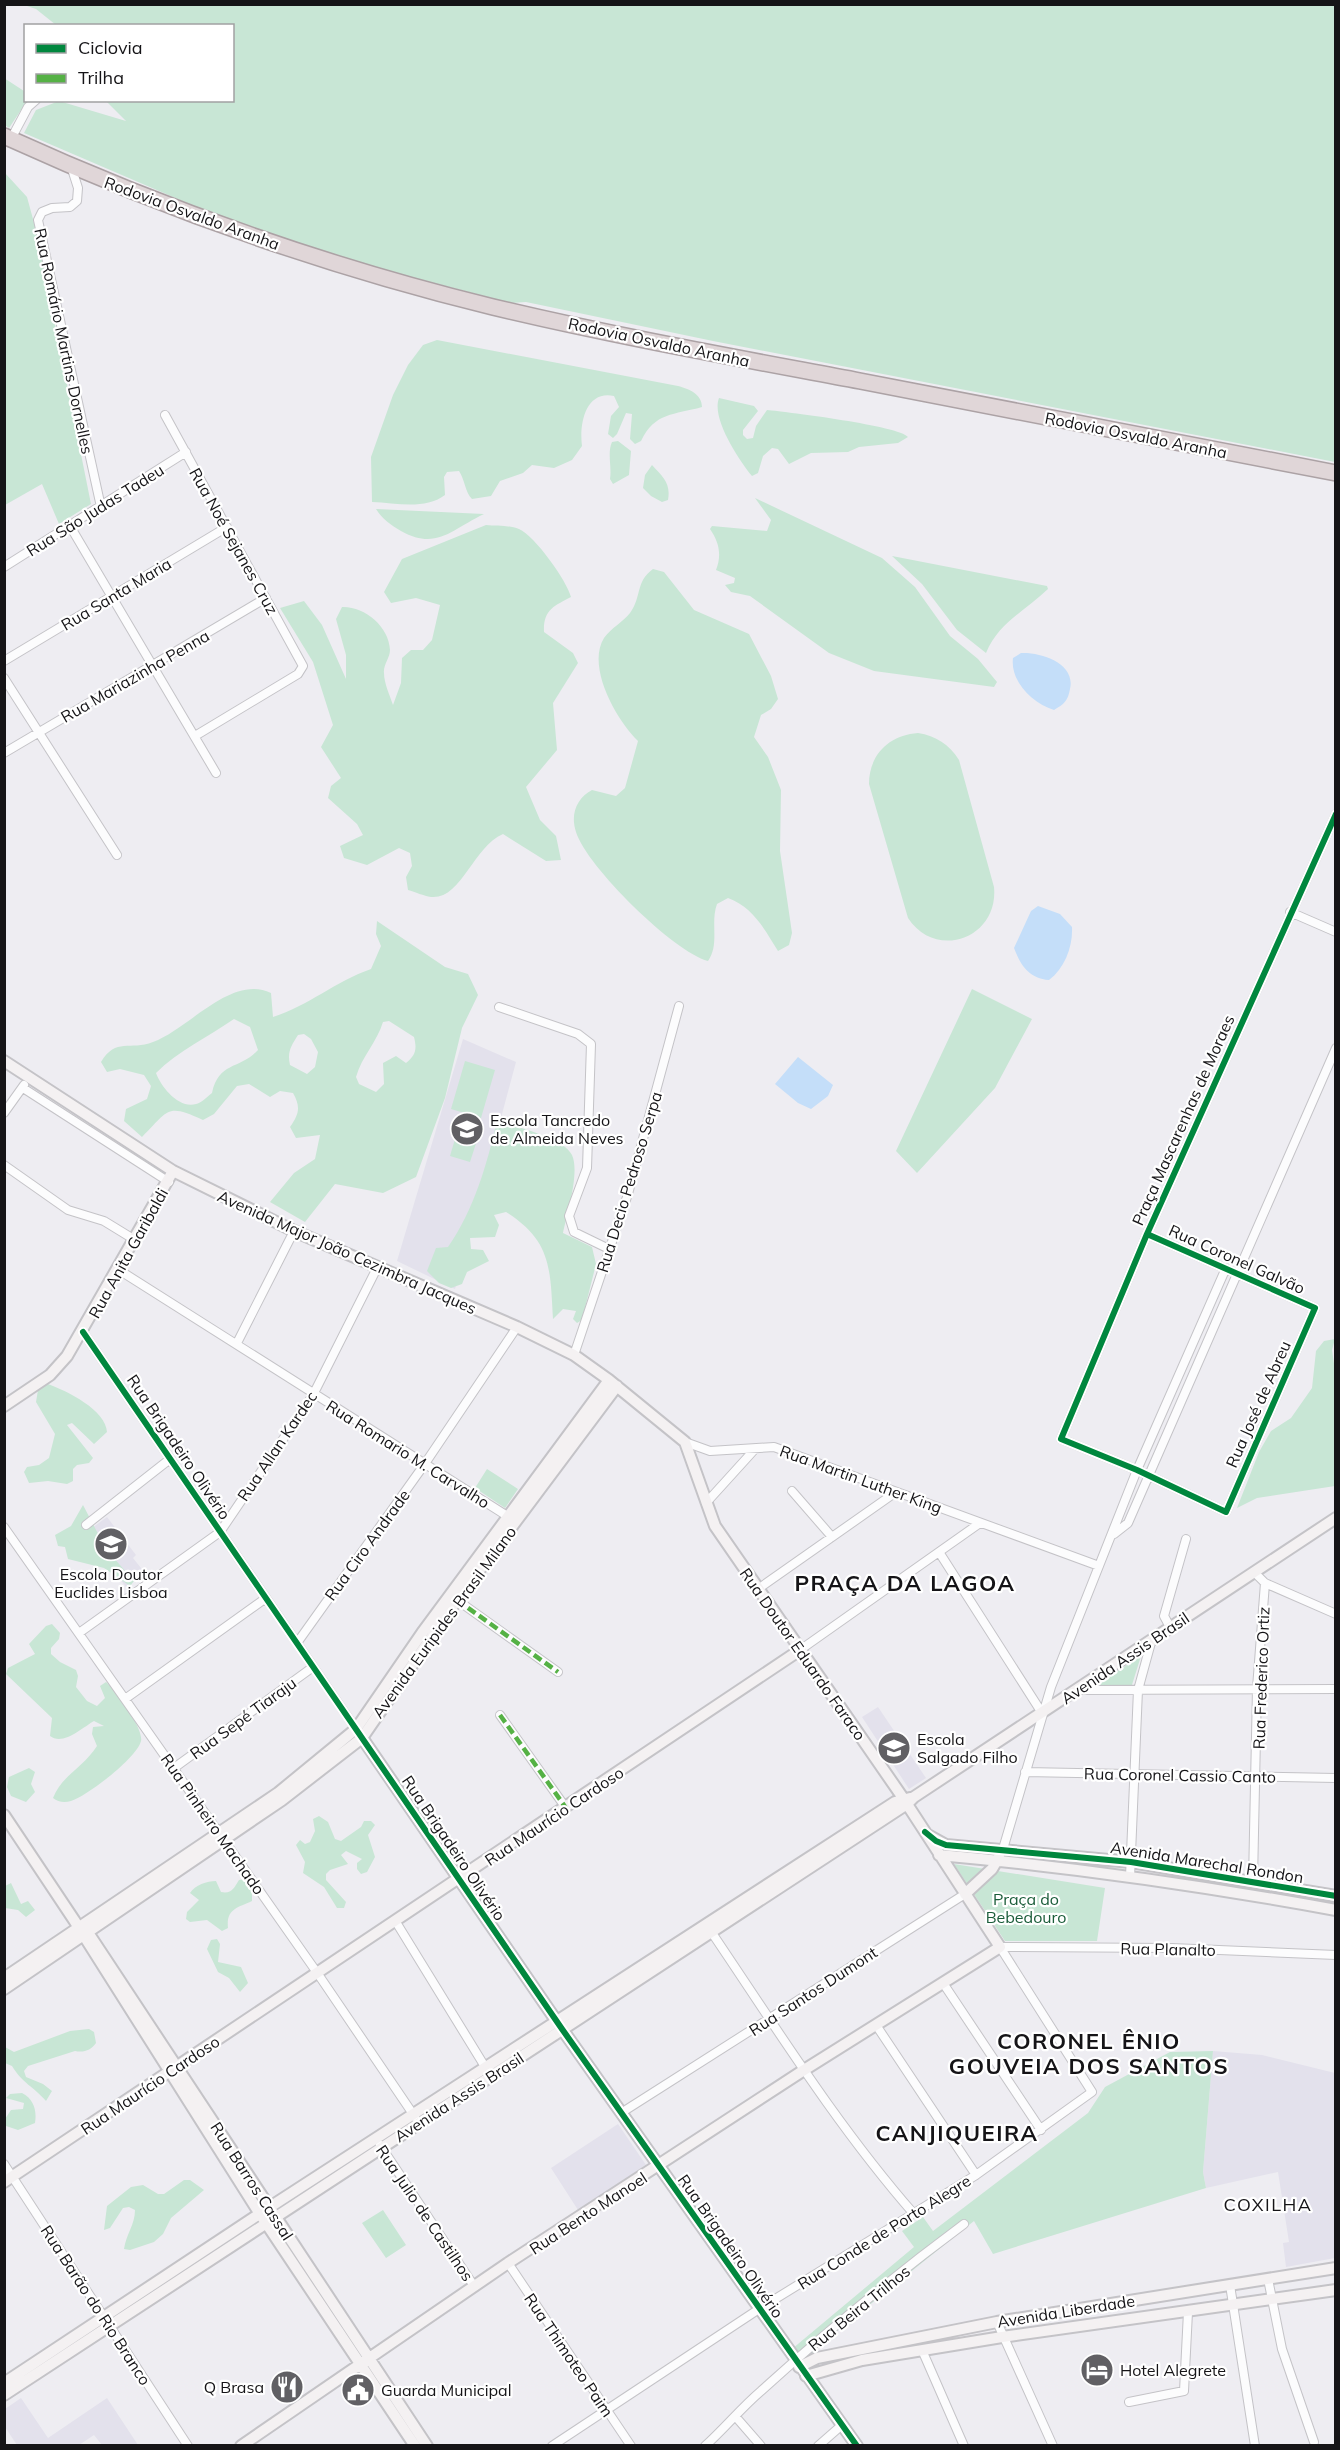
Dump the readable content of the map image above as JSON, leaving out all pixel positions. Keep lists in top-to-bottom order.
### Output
{
  "streets": {
    "highway": ["Rodovia Osvaldo Aranha"],
    "street": [
      "Rua Romário Martins Dornelles",
      "Rua São Judas Tadeu",
      "Rua Noé Sejanes Cruz",
      "Rua Santa Maria",
      "Rua Mariazinha Penna",
      "Praça Mascarenhas de Moraes",
      "Rua Decio Pedroso Serpa",
      "Avenida Major João Cezimbra Jacques",
      "Rua Anita Garibaldi",
      "Rua Coronel Galvão",
      "Rua José de Abreu",
      "Rua Allan Kardec",
      "Rua Brigadeiro Olivério",
      "Rua Romario M. Carvalho",
      "Rua Martin Luther King",
      "Rua Ciro Andrade",
      "Avenida Euripides Brasil Milano",
      "Rua Doutor Eduardo Faraco",
      "Avenida Assis Brasil",
      "Rua Frederico Ortiz",
      "Rua Sepé Tiaraju",
      "Rua Coronel Cassio Canto",
      "Rua Maurício Cardoso",
      "Rua Pinheiro Machado",
      "Avenida Marechal Rondon",
      "Rua Planalto",
      "Rua Santos Dumont",
      "Rua Barros Cassal",
      "Rua Julio de Castilhos",
      "Rua Bento Manoel",
      "Rua Conde de Porto Alegre",
      "Rua Barão do Rio Branco",
      "Rua Beira Trilhos",
      "Avenida Liberdade",
      "Rua Thimoteo Paim"
    ]
  },
  "crossings": [
    ["Rodovia Osvaldo Aranha", "Rua Romário Martins Dornelles"],
    ["Rua Romário Martins Dornelles", "Rua São Judas Tadeu"],
    ["Rua São Judas Tadeu", "Rua Noé Sejanes Cruz"],
    ["Rua Noé Sejanes Cruz", "Rua Santa Maria"],
    ["Rua Noé Sejanes Cruz", "Rua Mariazinha Penna"],
    ["Praça Mascarenhas de Moraes", "Rua Coronel Galvão"],
    ["Rua Decio Pedroso Serpa", "Avenida Major João Cezimbra Jacques"],
    ["Rua Decio Pedroso Serpa", "Rua Martin Luther King"],
    ["Avenida Major João Cezimbra Jacques", "Rua Anita Garibaldi"],
    ["Avenida Major João Cezimbra Jacques", "Rua Allan Kardec"],
    ["Avenida Major João Cezimbra Jacques", "Rua Martin Luther King"],
    ["Avenida Major João Cezimbra Jacques", "Rua Ciro Andrade"],
    ["Rua Anita Garibaldi", "Rua Brigadeiro Olivério"],
    ["Rua Anita Garibaldi", "Rua Romario M. Carvalho"],
    ["Rua Coronel Galvão", "Rua José de Abreu"],
    ["Rua Allan Kardec", "Rua Brigadeiro Olivério"],
    ["Rua Allan Kardec", "Rua Romario M. Carvalho"],
    ["Rua Allan Kardec", "Rua Pinheiro Machado"],
    ["Rua Brigadeiro Olivério", "Rua Ciro Andrade"],
    ["Rua Brigadeiro Olivério", "Avenida Euripides Brasil Milano"],
    ["Rua Brigadeiro Olivério", "Avenida Assis Brasil"],
    ["Rua Brigadeiro Olivério", "Rua Sepé Tiaraju"],
    ["Rua Brigadeiro Olivério", "Rua Maurício Cardoso"],
    ["Rua Brigadeiro Olivério", "Rua Santos Dumont"],
    ["Rua Brigadeiro Olivério", "Rua Bento Manoel"],
    ["Rua Brigadeiro Olivério", "Rua Conde de Porto Alegre"],
    ["Rua Brigadeiro Olivério", "Rua Beira Trilhos"],
    ["Rua Brigadeiro Olivério", "Avenida Liberdade"],
    ["Rua Romario M. Carvalho", "Rua Ciro Andrade"],
    ["Rua Romario M. Carvalho", "Avenida Euripides Brasil Milano"],
    ["Rua Martin Luther King", "Avenida Euripides Brasil Milano"],
    ["Rua Martin Luther King", "Rua Doutor Eduardo Faraco"],
    ["Rua Martin Luther King", "Rua Maurício Cardoso"],
    ["Avenida Euripides Brasil Milano", "Rua Pinheiro Machado"],
    ["Avenida Euripides Brasil Milano", "Rua Barros Cassal"],
    ["Rua Doutor Eduardo Faraco", "Avenida Assis Brasil"],
    ["Rua Doutor Eduardo Faraco", "Rua Maurício Cardoso"],
    ["Rua Doutor Eduardo Faraco", "Avenida Marechal Rondon"],
    ["Rua Doutor Eduardo Faraco", "Rua Planalto"],
    ["Rua Doutor Eduardo Faraco", "Rua Santos Dumont"],
    ["Rua Doutor Eduardo Faraco", "Rua Bento Manoel"],
    ["Rua Doutor Eduardo Faraco", "Rua Conde de Porto Alegre"],
    ["Avenida Assis Brasil", "Rua Pinheiro Machado"],
    ["Avenida Assis Brasil", "Rua Barros Cassal"],
    ["Avenida Assis Brasil", "Rua Julio de Castilhos"],
    ["Avenida Assis Brasil", "Rua Barão do Rio Branco"],
    ["Rua Frederico Ortiz", "Rua Coronel Cassio Canto"],
    ["Rua Frederico Ortiz", "Avenida Marechal Rondon"],
    ["Rua Sepé Tiaraju", "Rua Pinheiro Machado"],
    ["Rua Maurício Cardoso", "Rua Pinheiro Machado"],
    ["Rua Maurício Cardoso", "Rua Barros Cassal"],
    ["Rua Maurício Cardoso", "Rua Barão do Rio Branco"],
    ["Avenida Marechal Rondon", "Rua Santos Dumont"],
    ["Rua Planalto", "Rua Bento Manoel"],
    ["Rua Planalto", "Rua Conde de Porto Alegre"],
    ["Rua Barros Cassal", "Rua Bento Manoel"],
    ["Rua Julio de Castilhos", "Rua Bento Manoel"],
    ["Rua Bento Manoel", "Rua Conde de Porto Alegre"],
    ["Rua Bento Manoel", "Rua Thimoteo Paim"],
    ["Rua Conde de Porto Alegre", "Rua Thimoteo Paim"],
    ["Rua Beira Trilhos", "Avenida Liberdade"]
  ],
  "districts": [
    "PRAÇA DA LAGOA",
    "CORONEL ÊNIO GOUVEIA DOS SANTOS",
    "CANJIQUEIRA",
    "COXILHA"
  ],
  "parks": ["Praça do Bebedouro"],
  "places": {
    "school or university": ["Escola Tancredo de Almeida Neves", "Escola Doutor Euclides Lisboa", "Escola Salgado Filho"],
    "hotel": ["Hotel Alegrete"],
    "restaurant": ["Q Brasa"],
    "public building": ["Guarda Municipal"]
  },
  "legend": ["Ciclovia", "Trilha"]
}
